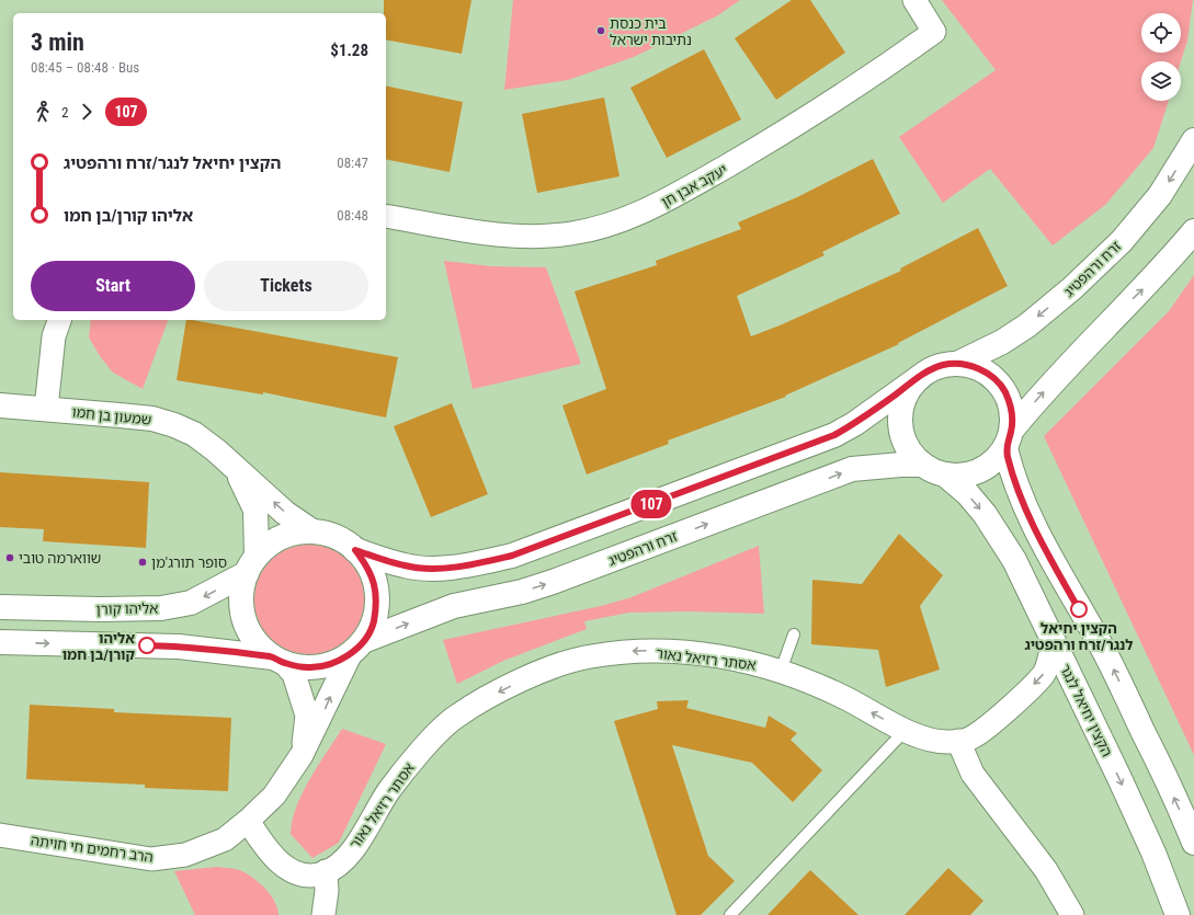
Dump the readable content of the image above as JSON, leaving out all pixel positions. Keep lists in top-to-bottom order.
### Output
{
  "streets": {
    "street": [
      "יעקב אבן חן",
      "זרח ורהפטיג",
      "שמעון בן חמו",
      "אליהו קורן",
      "אסתר רזיאל נאור",
      "הקצין יחיאל לנגר",
      "הרב רחמים חי חויתה"
    ]
  },
  "crossings": [
    ["זרח ורהפטיג", "שמעון בן חמו"],
    ["זרח ורהפטיג", "אליהו קורן"],
    ["זרח ורהפטיג", "הקצין יחיאל לנגר"],
    ["שמעון בן חמו", "אליהו קורן"],
    ["אסתר רזיאל נאור", "הקצין יחיאל לנגר"],
    ["אסתר רזיאל נאור", "הרב רחמים חי חויתה"]
  ],
  "places": [
    "בית כנסת נתיבות ישראל",
    "שווארמה טובי",
    "סופר תורג'מן",
    "הקצין יחיאל לנגר/זרח ורהפטיג",
    "אליהו קורן/בן חמו"
  ],
  "lines": ["bus line 107"],
  "page": {
    "on_map": "107",
    "heading": ["3 min", "08:45 – 08:48 · Bus", "$1.28"],
    "legs": ["2", "107"],
    "list": [
      {
        "name": "הקצין יחיאל לנגר/זרח ורהפטיג",
        "value": "08:47"
      },
      {
        "name": "אליהו קורן/בן חמו",
        "value": "08:48"
      }
    ],
    "buttons": ["Start", "Tickets"]
  }
}
